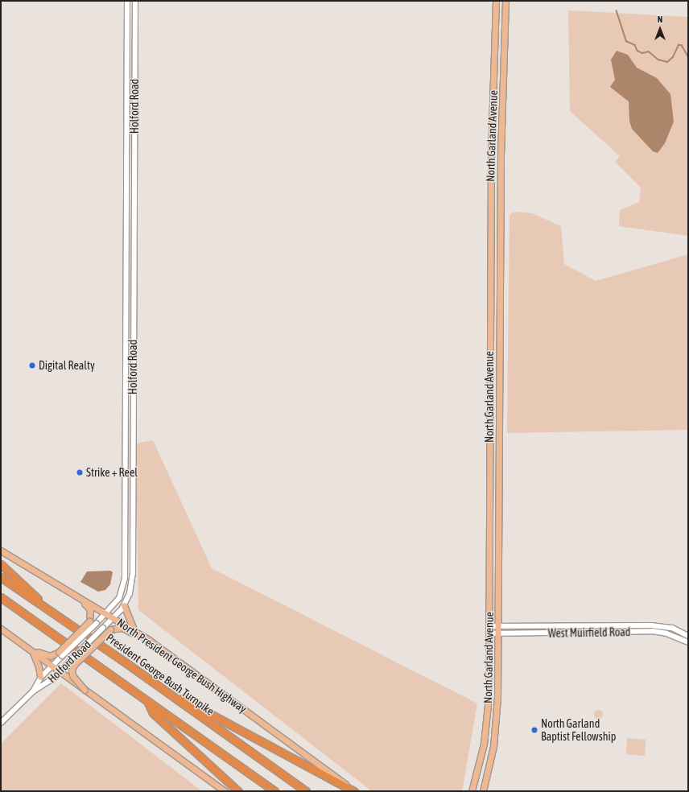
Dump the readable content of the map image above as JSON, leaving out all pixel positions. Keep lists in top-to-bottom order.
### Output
{
  "streets": {
    "highway": ["President George Bush Turnpike"],
    "main road": ["North Garland Avenue", "North President George Bush Highway"],
    "street": ["Holford Road", "West Muirfield Road"]
  },
  "crossings": [
    ["Holford Road", "North President George Bush Highway"],
    ["North Garland Avenue", "West Muirfield Road"]
  ],
  "places": ["Digital Realty", "Strike + Reel", "North Garland Baptist Fellowship"],
  "north": "top"
}
